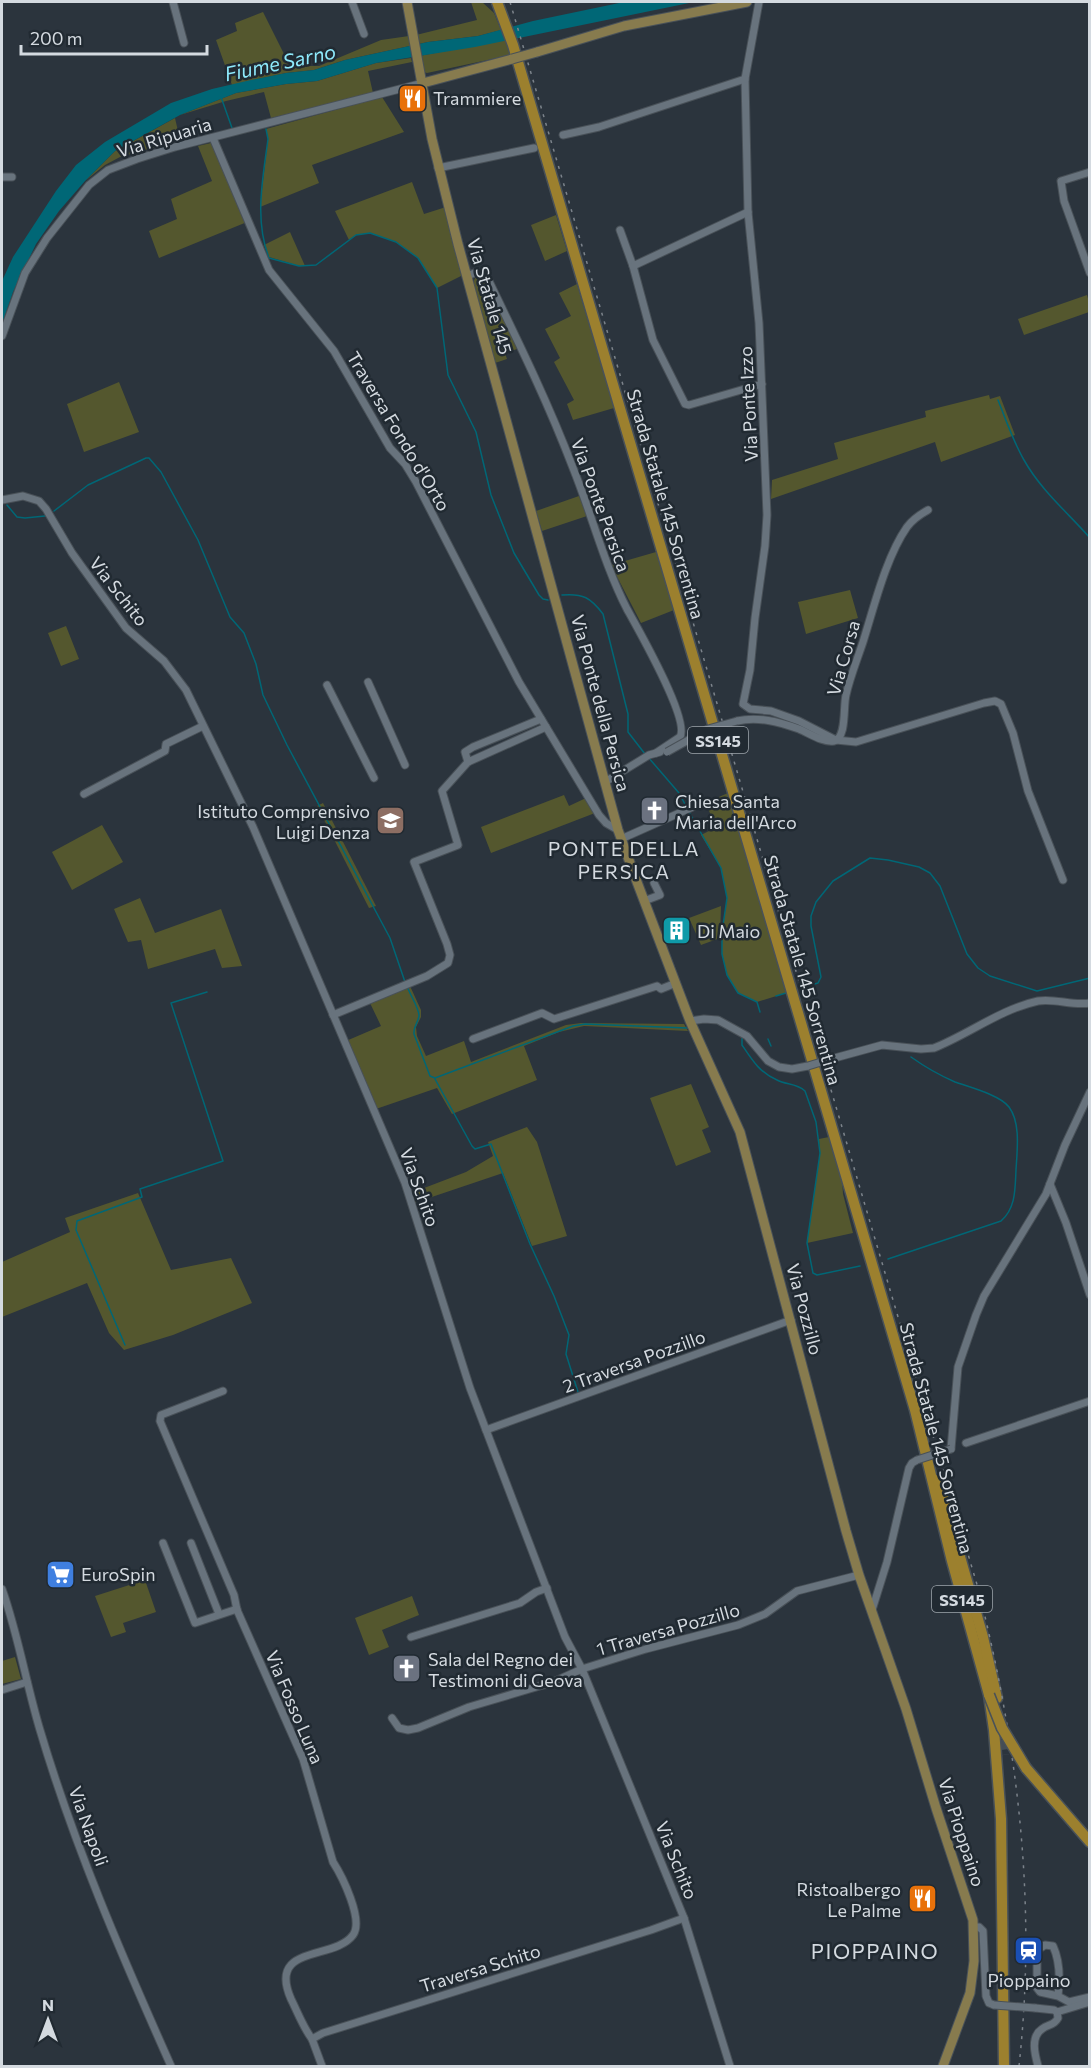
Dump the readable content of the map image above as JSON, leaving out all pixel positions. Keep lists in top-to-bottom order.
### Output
{
  "streets": {
    "highway": ["Strada Statale 145 Sorrentina", "SS145"],
    "main road": [
      "Via Statale 145",
      "Via Ponte della Persica",
      "Via Pozzillo",
      "Via Pioppaino"
    ],
    "street": [
      "Via Ripuaria",
      "Via Ponte Izzo",
      "Traversa Fondo d'Orto",
      "Via Ponte Persica",
      "Via Schito",
      "Via Corsa",
      "2 Traversa Pozzillo",
      "1 Traversa Pozzillo",
      "Via Fosso Luna",
      "Via Napoli",
      "Traversa Schito"
    ]
  },
  "crossings": [
    ["Via Ripuaria", "Via Statale 145"],
    ["Via Ripuaria", "Traversa Fondo d'Orto"],
    ["Via Statale 145", "Via Ponte Persica"],
    ["Via Statale 145", "Via Ponte della Persica"],
    ["Via Ponte Izzo", "Via Corsa"],
    ["Traversa Fondo d'Orto", "Via Ponte della Persica"],
    ["Strada Statale 145 Sorrentina", "SS145"],
    ["Via Schito", "2 Traversa Pozzillo"],
    ["Via Schito", "1 Traversa Pozzillo"],
    ["Via Schito", "Traversa Schito"],
    ["Via Ponte della Persica", "Via Pozzillo"],
    ["Via Pozzillo", "2 Traversa Pozzillo"],
    ["Via Pozzillo", "1 Traversa Pozzillo"],
    ["Via Pozzillo", "Via Pioppaino"],
    ["Via Fosso Luna", "Traversa Schito"]
  ],
  "districts": ["PONTE DELLA PERSICA", "PIOPPAINO"],
  "water": ["Fiume Sarno"],
  "places": {
    "restaurant": ["Trammiere", "Ristoalbergo Le Palme"],
    "church": ["Chiesa Santa Maria dell'Arco", "Sala del Regno dei Testimoni di Geova"],
    "school or university": ["Istituto Comprensivo Luigi Denza"],
    "building": ["Di Maio"],
    "supermarket": ["EuroSpin"],
    "station": ["Pioppaino"]
  },
  "scale_bar": "200 m",
  "north": "top"
}
